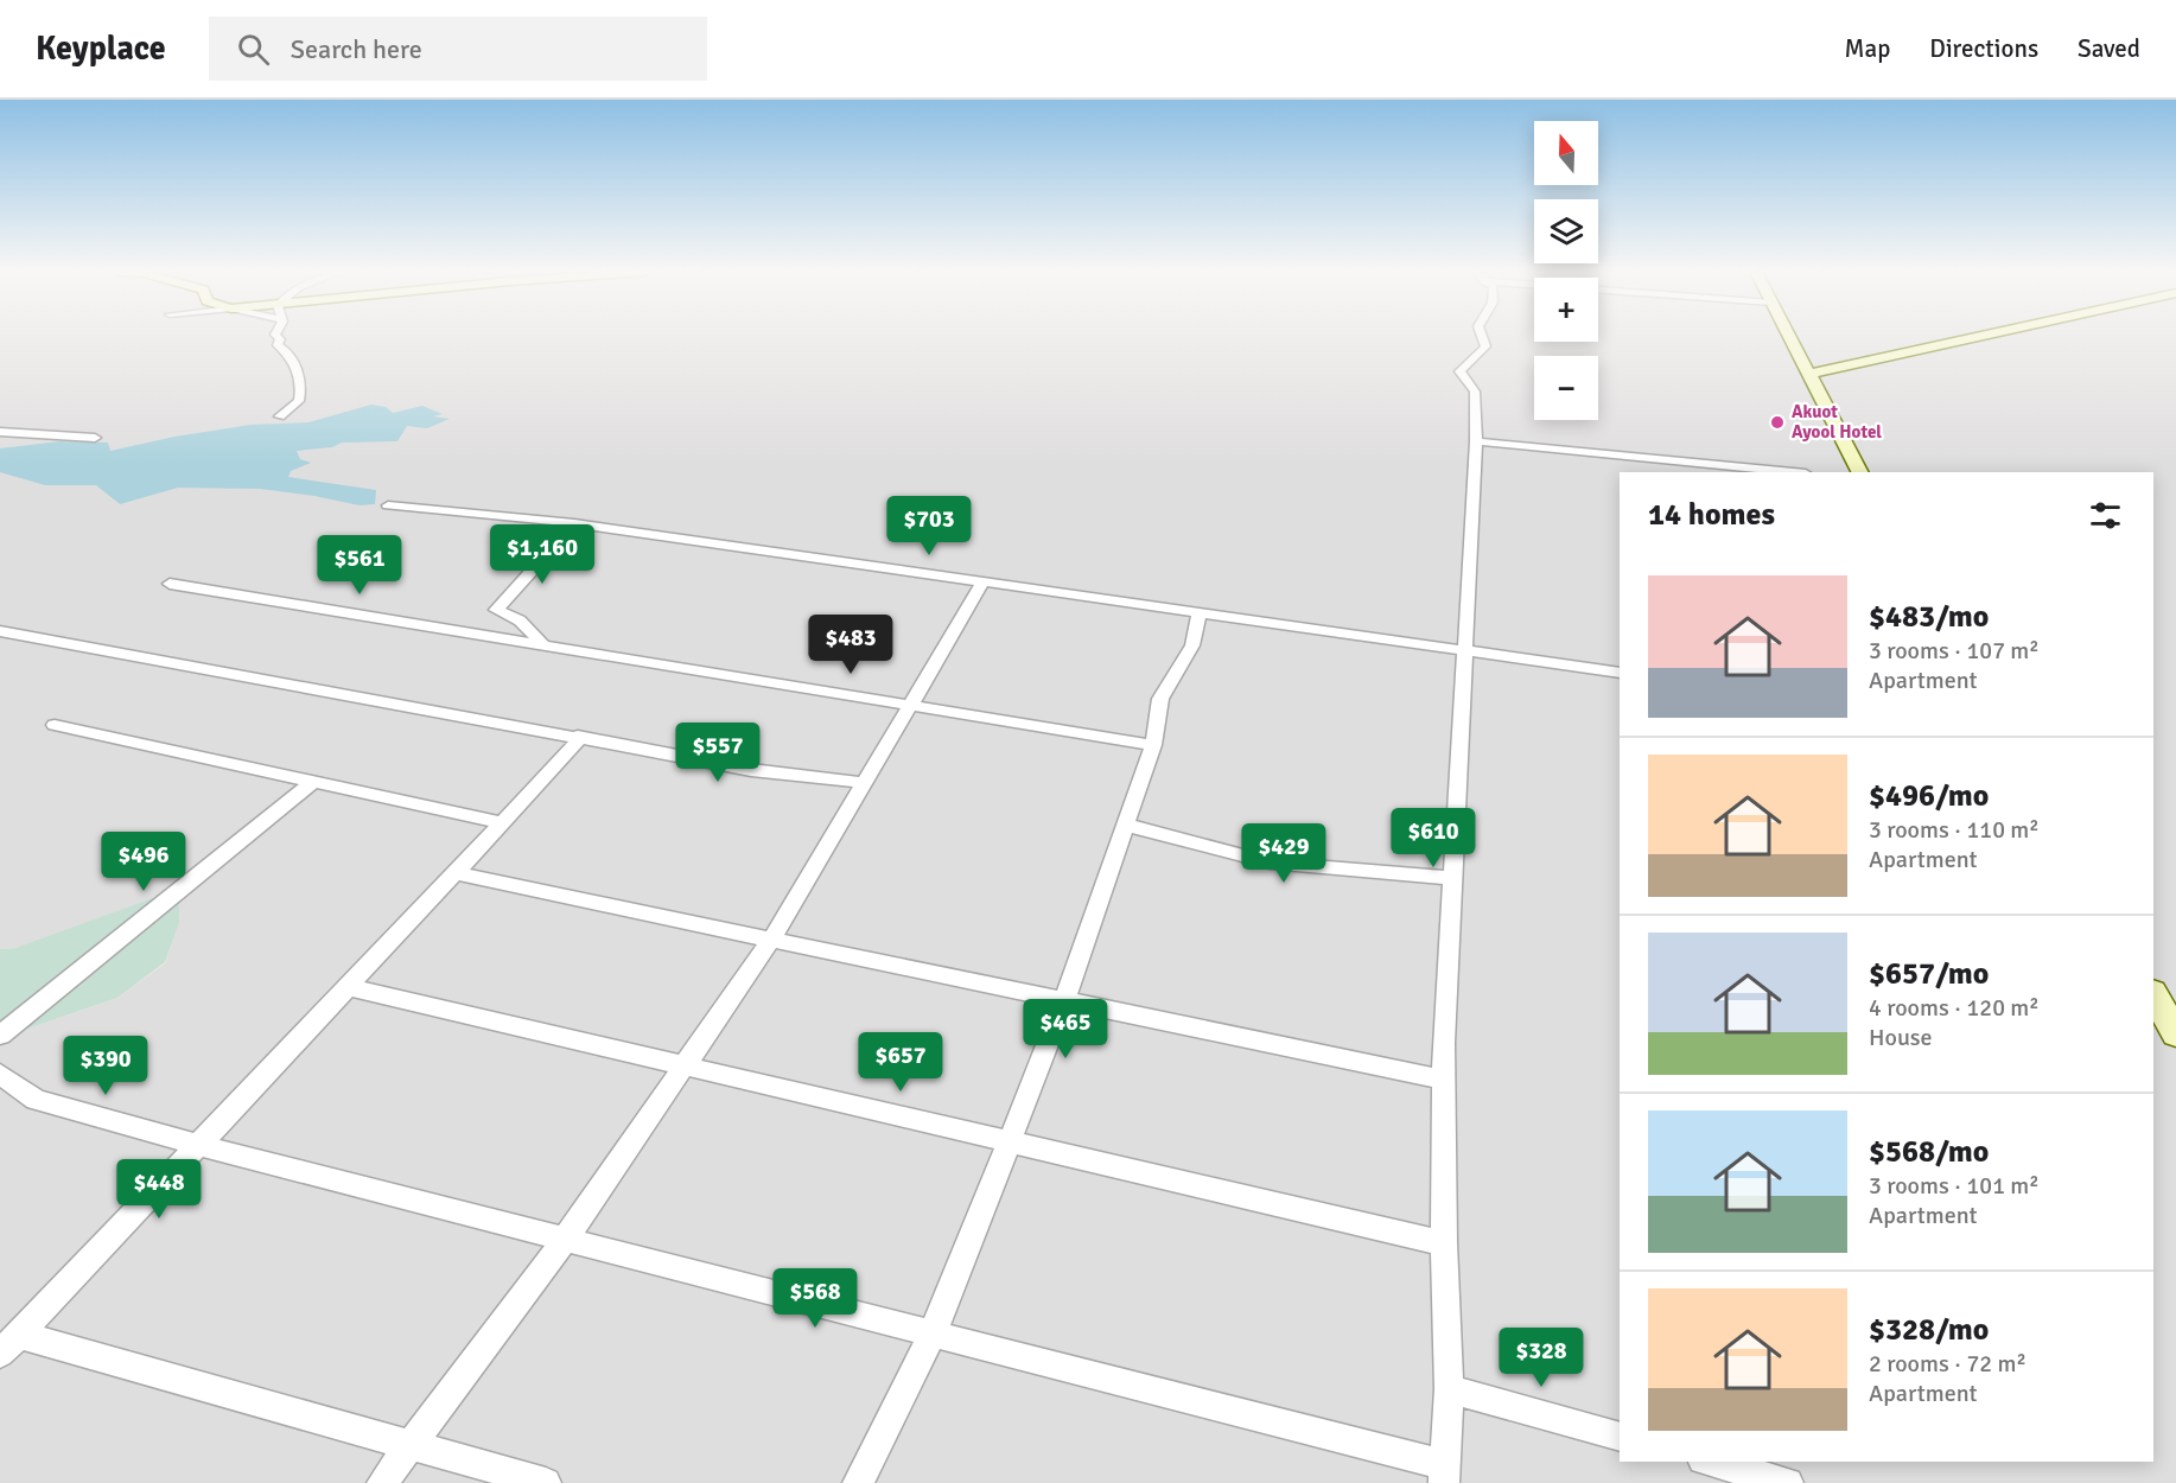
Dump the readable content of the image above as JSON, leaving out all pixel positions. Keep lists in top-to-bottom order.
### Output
{
  "places": ["Akuot Ayool Hotel"],
  "north": "top",
  "page": {
    "header": "Keyplace",
    "search": "Search here",
    "nav": ["Map", "Directions", "Saved"],
    "map_buttons": ["+", "−"],
    "heading": "14 homes",
    "price": [
      "$703",
      "$1,160",
      "$561",
      "$483",
      "$557",
      "$610",
      "$429",
      "$496",
      "$465",
      "$657",
      "$390",
      "$448",
      "$568",
      "$328"
    ],
    "list": [
      {
        "name": "$483/mo",
        "note": "3 rooms · 107 m² · Apartment"
      },
      {
        "name": "$496/mo",
        "note": "3 rooms · 110 m² · Apartment"
      },
      {
        "name": "$657/mo",
        "note": "4 rooms · 120 m² · House"
      },
      {
        "name": "$568/mo",
        "note": "3 rooms · 101 m² · Apartment"
      },
      {
        "name": "$328/mo",
        "note": "2 rooms · 72 m² · Apartment"
      }
    ]
  }
}
